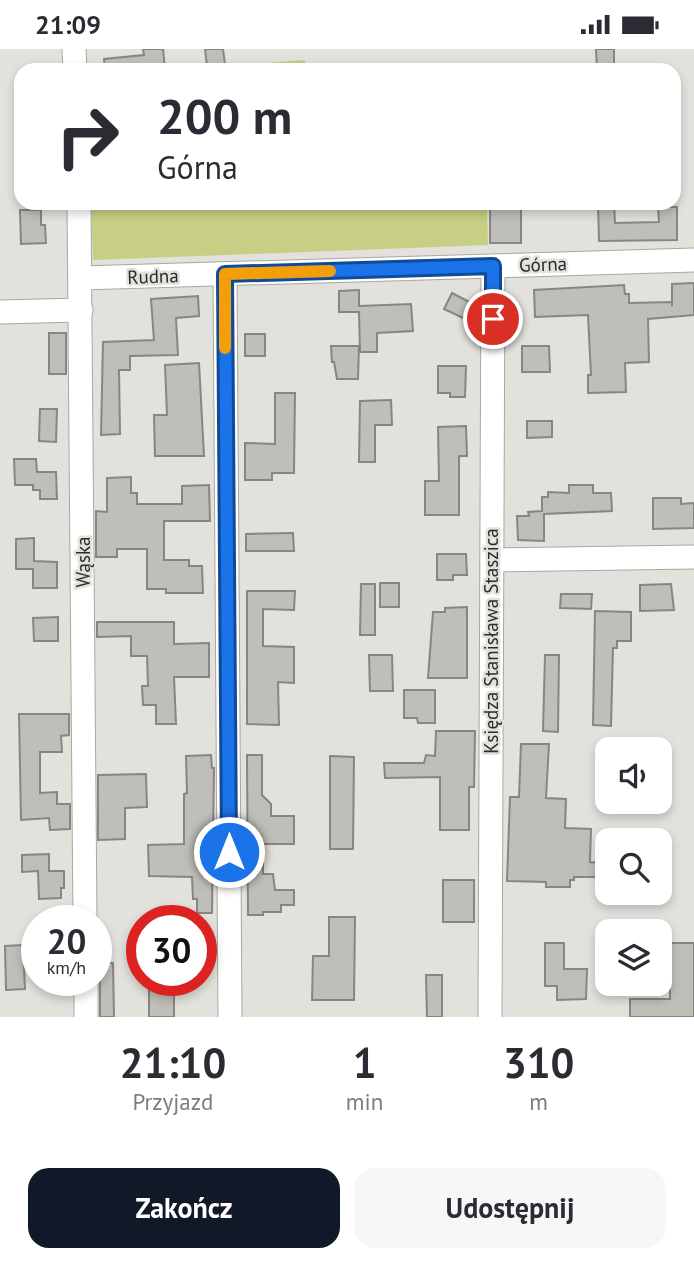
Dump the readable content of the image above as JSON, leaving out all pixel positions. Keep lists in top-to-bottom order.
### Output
{
  "streets": {
    "street": [
      "Górna",
      "Rudna",
      "Wąska",
      "Księdza Stanisława Staszica"
    ]
  },
  "crossings": [
    ["Górna", "Rudna"],
    ["Górna", "Księdza Stanisława Staszica"],
    ["Rudna", "Wąska"]
  ],
  "page": {
    "status": "21:09",
    "turn": ["200 m", "Górna"],
    "speed": "20 km/h",
    "limit": "30",
    "eta": [
      "21:10",
      "Przyjazd",
      "1",
      "min",
      "310",
      "m"
    ],
    "buttons": ["Zakończ", "Udostępnij"]
  }
}
